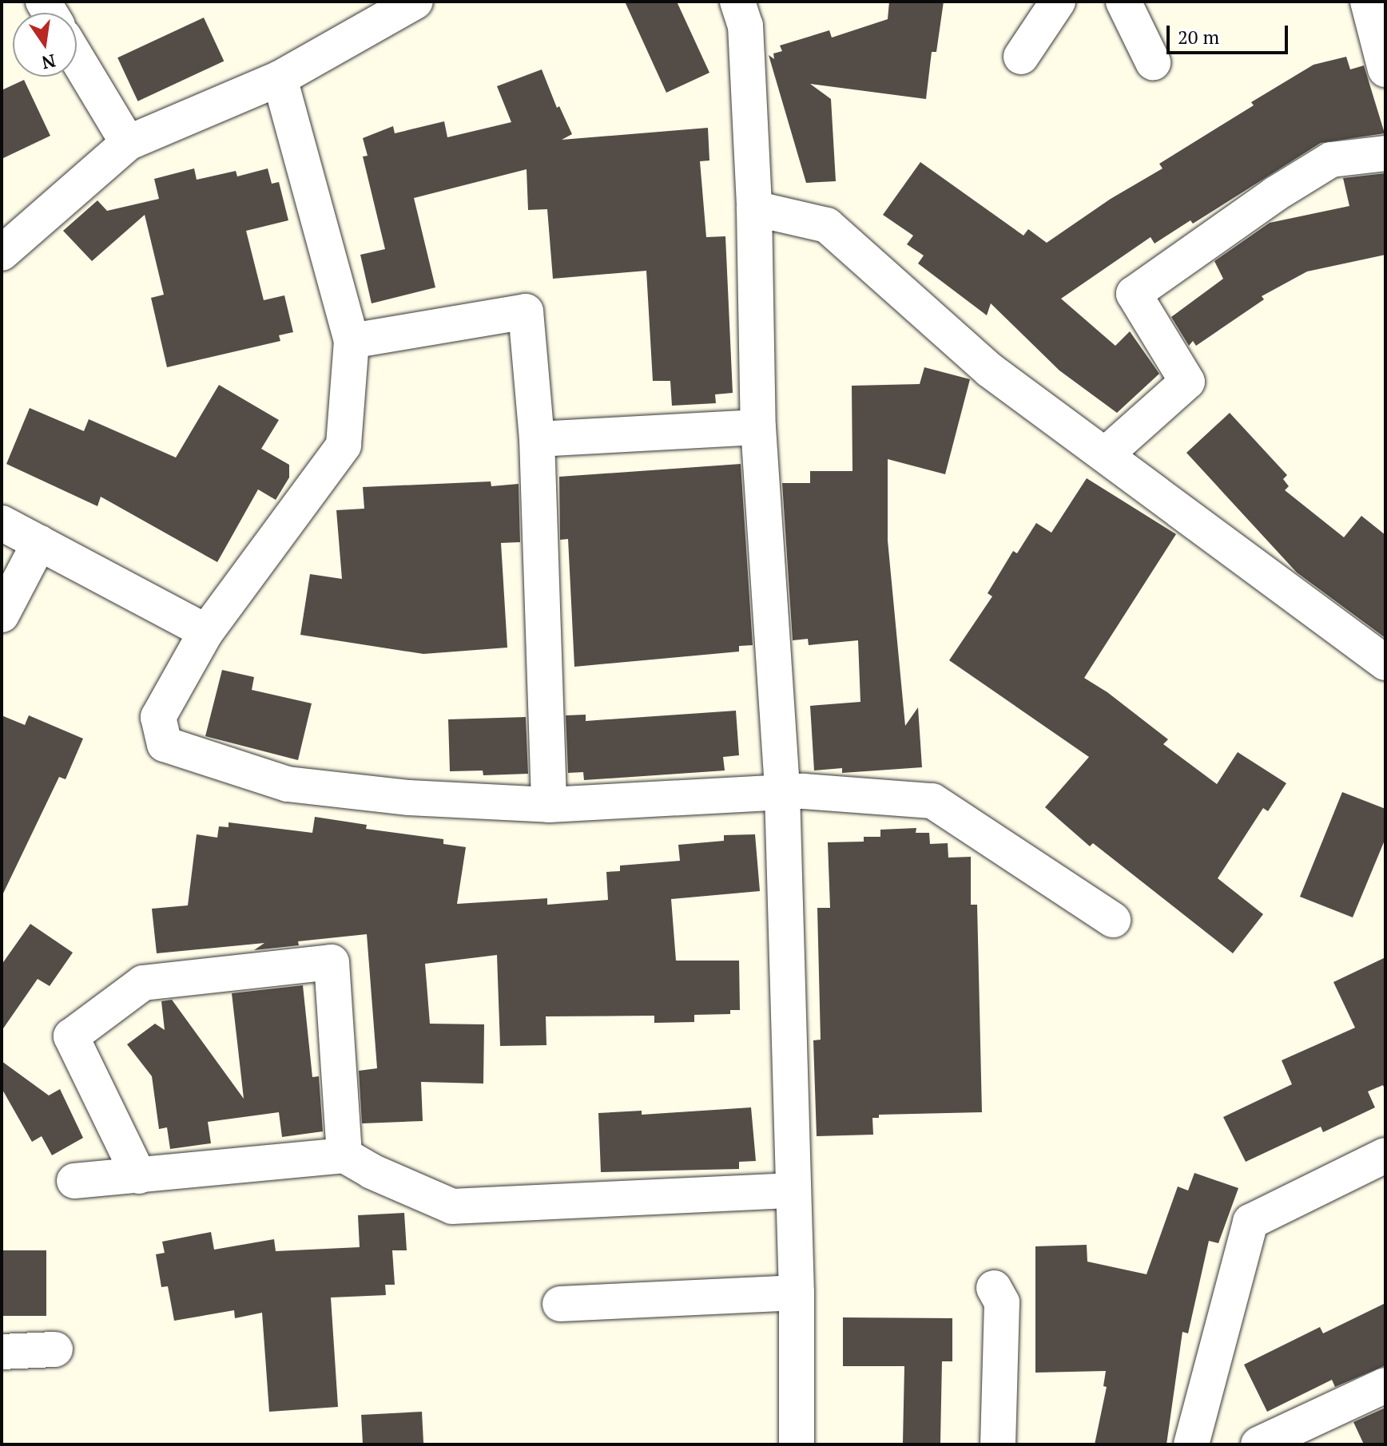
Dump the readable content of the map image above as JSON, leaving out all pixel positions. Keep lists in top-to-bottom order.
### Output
{
  "scale_bar": "20 m",
  "north": "bottom"
}
